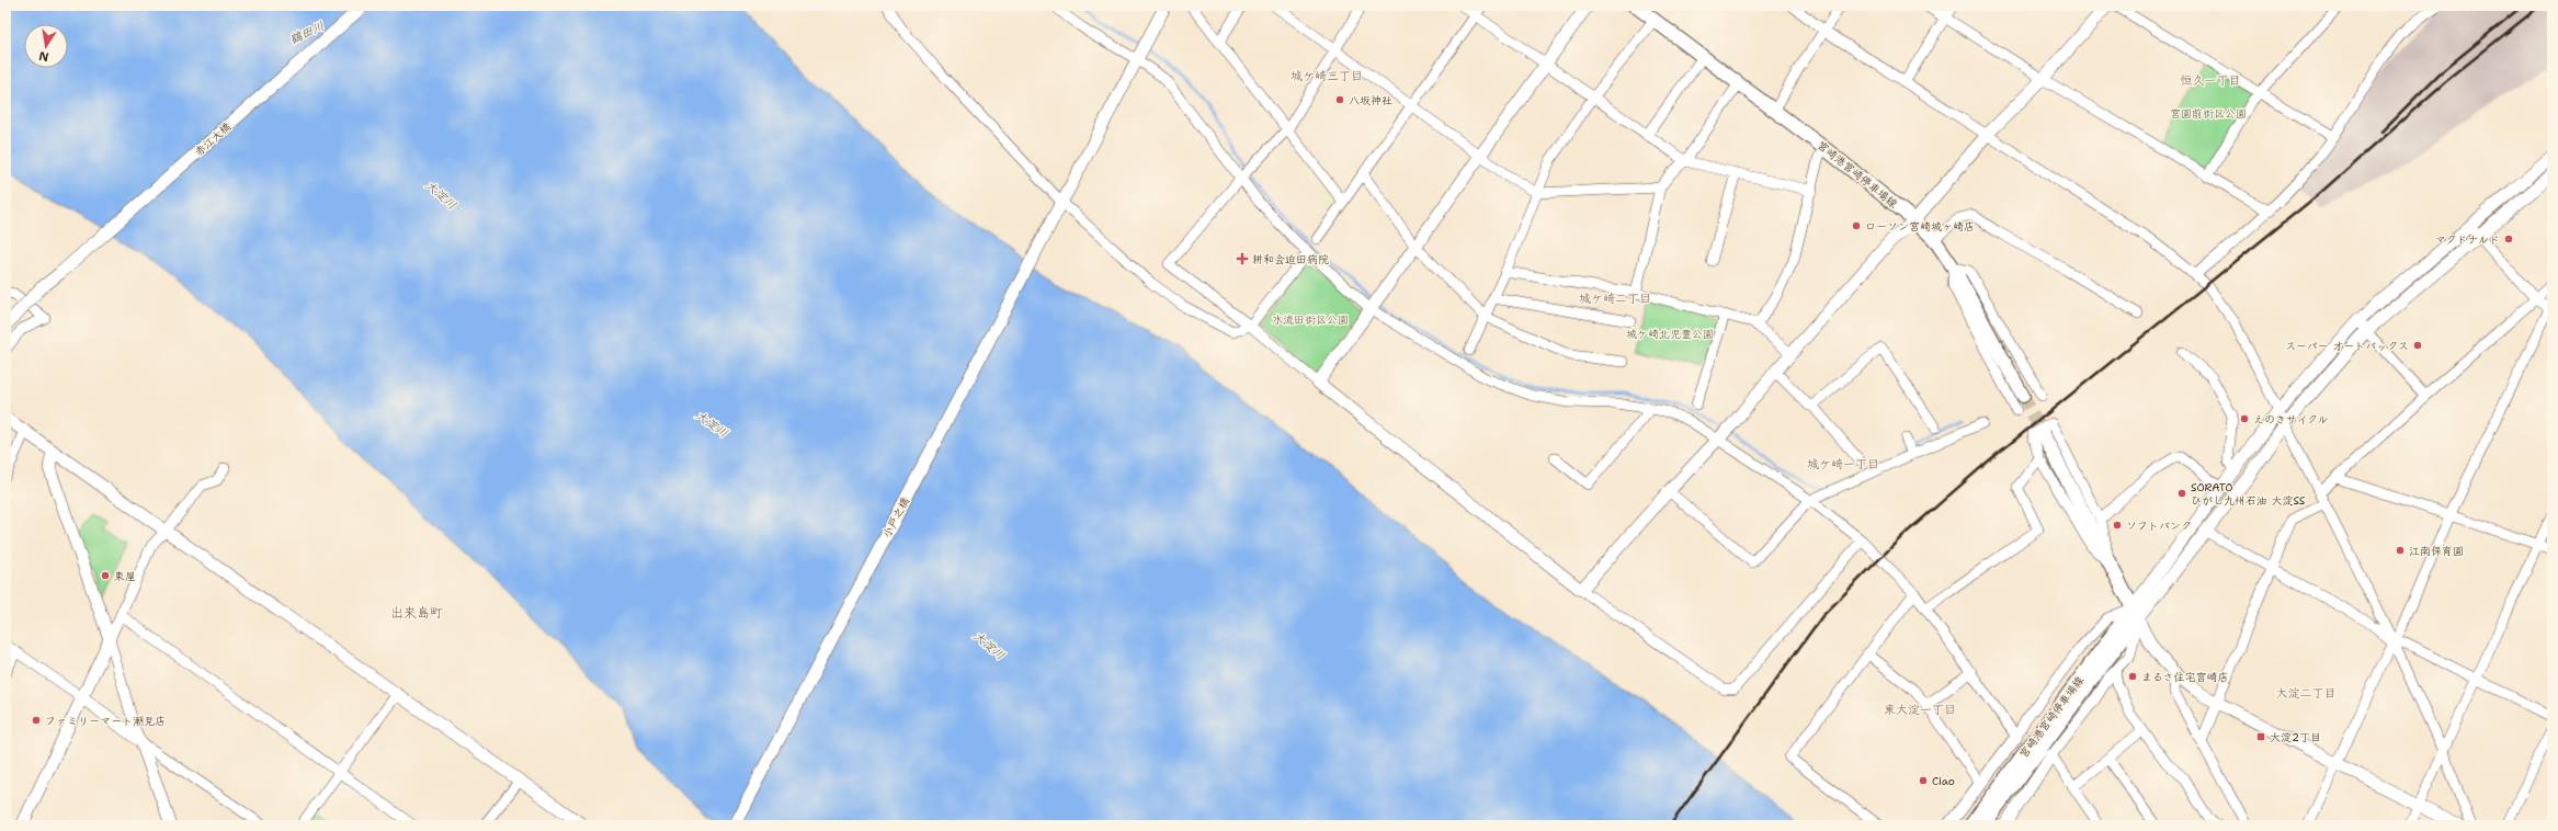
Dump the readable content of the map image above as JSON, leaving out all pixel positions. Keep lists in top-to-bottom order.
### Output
{
  "streets": {
    "main road": ["宮崎港宮崎停車場線"],
    "street": ["赤江大橋", "小戸之橋"]
  },
  "districts": [
    "城ケ崎三丁目",
    "恒久一丁目",
    "城ケ崎二丁目",
    "城ケ崎一丁目",
    "出来島町",
    "大淀二丁目",
    "東大淀一丁目"
  ],
  "water": ["鶴田川", "大淀川"],
  "parks": ["宮園前街区公園", "水流田街区公園", "城ケ崎北児童公園"],
  "places": {
    "other": [
      "八坂神社",
      "ローソン宮崎城ヶ崎店",
      "マクドナルド",
      "スーパー オートバックス",
      "えのきサイクル",
      "SORATO ひがし九州石油 大淀SS",
      "ソフトバンク",
      "江南保育園",
      "東屋",
      "まるさ住宅宮崎店",
      "ファミリーマート潮見店",
      "Ciao"
    ],
    "health": ["耕和会迫田病院"],
    "transit": ["大淀2丁目"]
  },
  "north": "bottom"
}
